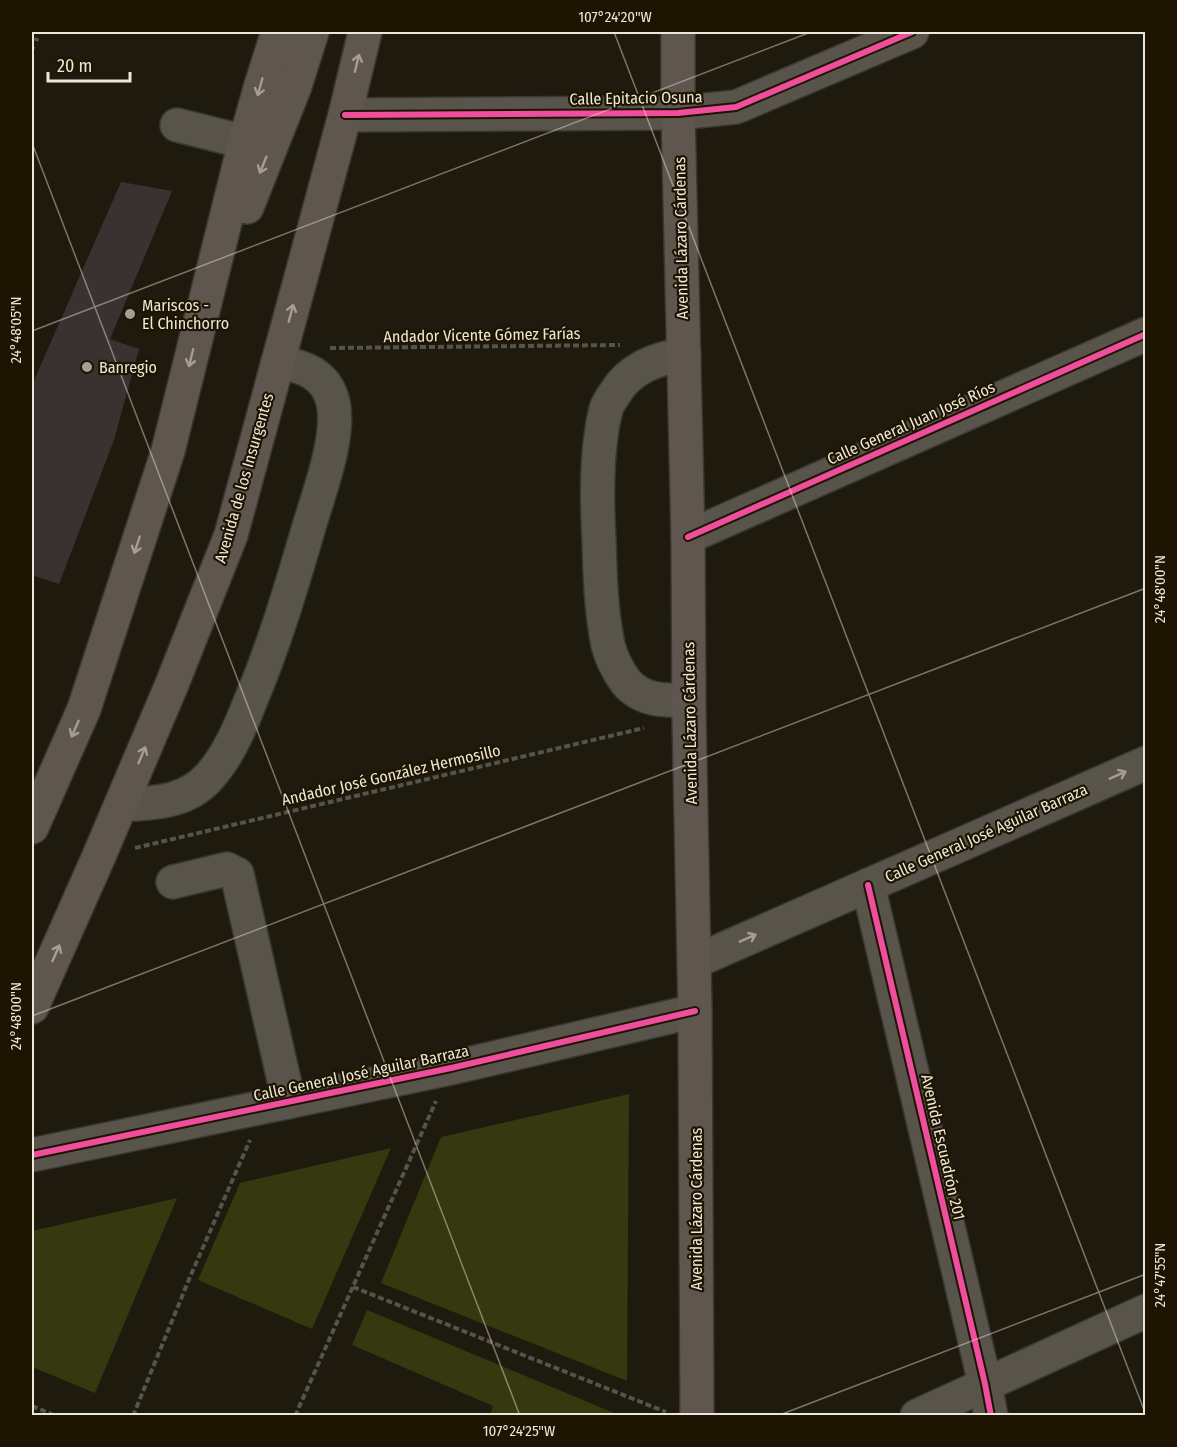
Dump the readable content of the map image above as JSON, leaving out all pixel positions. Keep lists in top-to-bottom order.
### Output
{
  "streets": {
    "main road": ["Avenida Lázaro Cárdenas", "Avenida de los Insurgentes"],
    "street": [
      "Calle Epitacio Osuna",
      "Calle General Juan José Ríos",
      "Calle General José Aguilar Barraza",
      "Avenida Escuadrón 201"
    ],
    "path": ["Andador Vicente Gómez Farías", "Andador José González Hermosillo"]
  },
  "crossings": [
    ["Calle Epitacio Osuna", "Avenida Lázaro Cárdenas"],
    ["Calle Epitacio Osuna", "Avenida de los Insurgentes"],
    ["Avenida Lázaro Cárdenas", "Calle General Juan José Ríos"],
    ["Avenida Lázaro Cárdenas", "Andador José González Hermosillo"],
    ["Avenida Lázaro Cárdenas", "Calle General José Aguilar Barraza"],
    ["Avenida de los Insurgentes", "Andador José González Hermosillo"],
    ["Calle General José Aguilar Barraza", "Avenida Escuadrón 201"]
  ],
  "one_way": ["Calle General José Aguilar Barraza"],
  "places": ["Mariscos - El Chinchorro", "Banregio"],
  "scale_bar": "20 m",
  "coordinates": [
    "107°24'20\"W",
    "24°48'05\"N",
    "24°48'00\"N",
    "24°47'55\"N",
    "107°24'25\"W"
  ]
}
